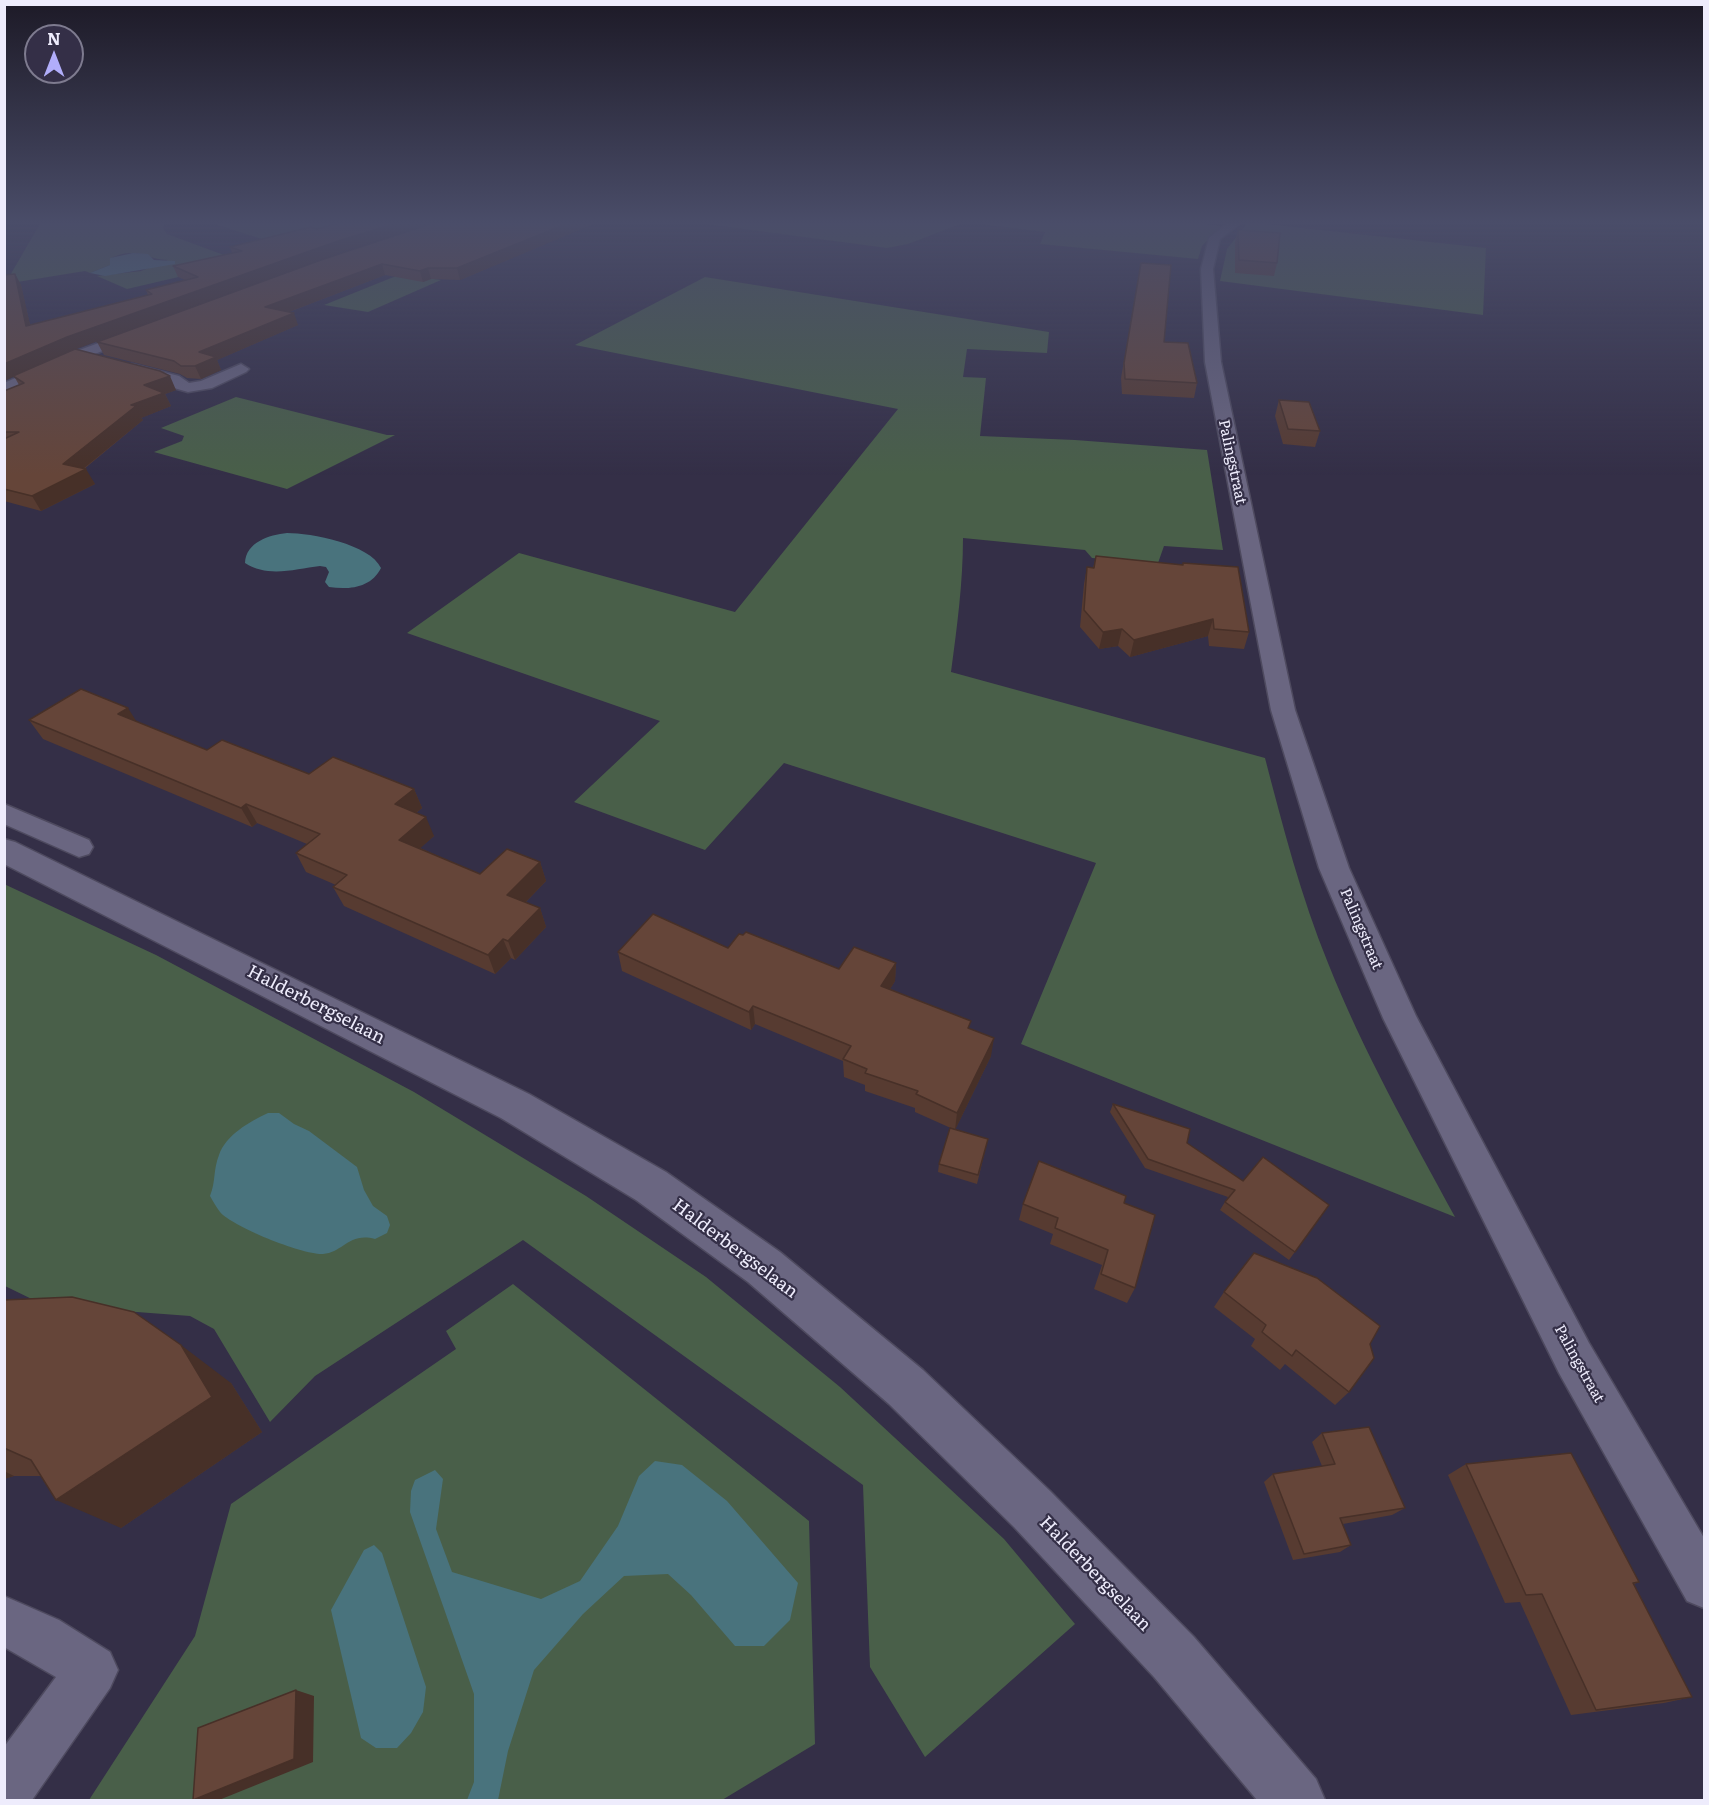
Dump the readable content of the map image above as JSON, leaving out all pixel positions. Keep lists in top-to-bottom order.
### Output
{
  "streets": {
    "main road": ["Halderbergselaan"],
    "street": ["Palingstraat"]
  },
  "north": "top"
}
